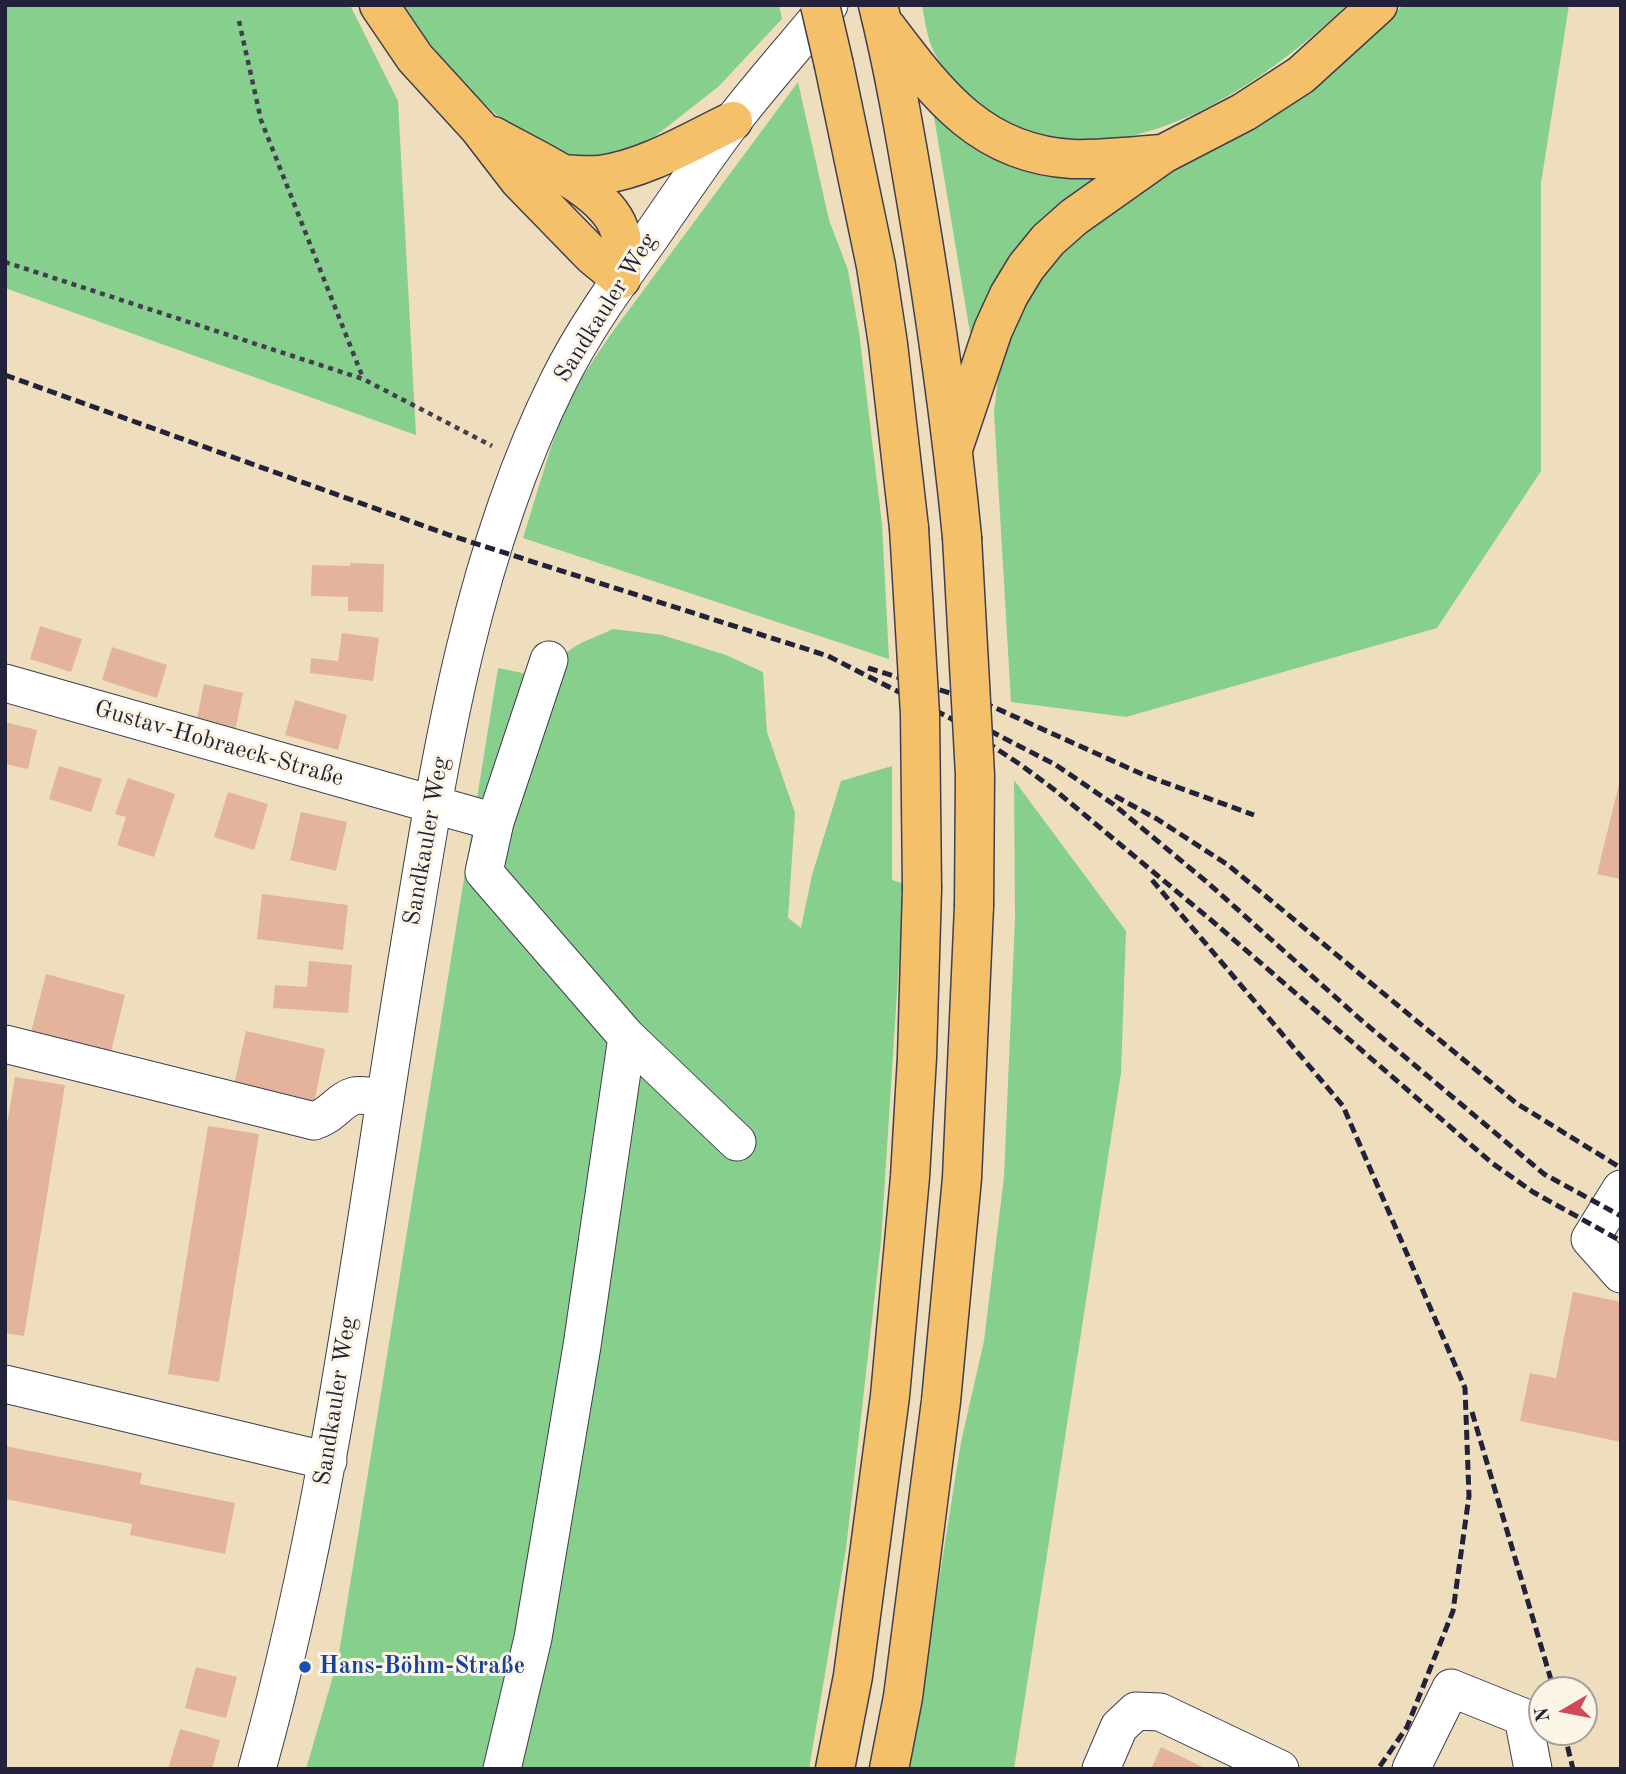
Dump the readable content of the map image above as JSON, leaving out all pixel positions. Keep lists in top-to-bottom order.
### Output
{
  "streets": {
    "street": ["Sandkauler Weg", "Gustav-Hobraeck-Straße"]
  },
  "crossings": [
    ["Sandkauler Weg", "Gustav-Hobraeck-Straße"]
  ],
  "places": ["Hans-Böhm-Straße"],
  "north": "left"
}
